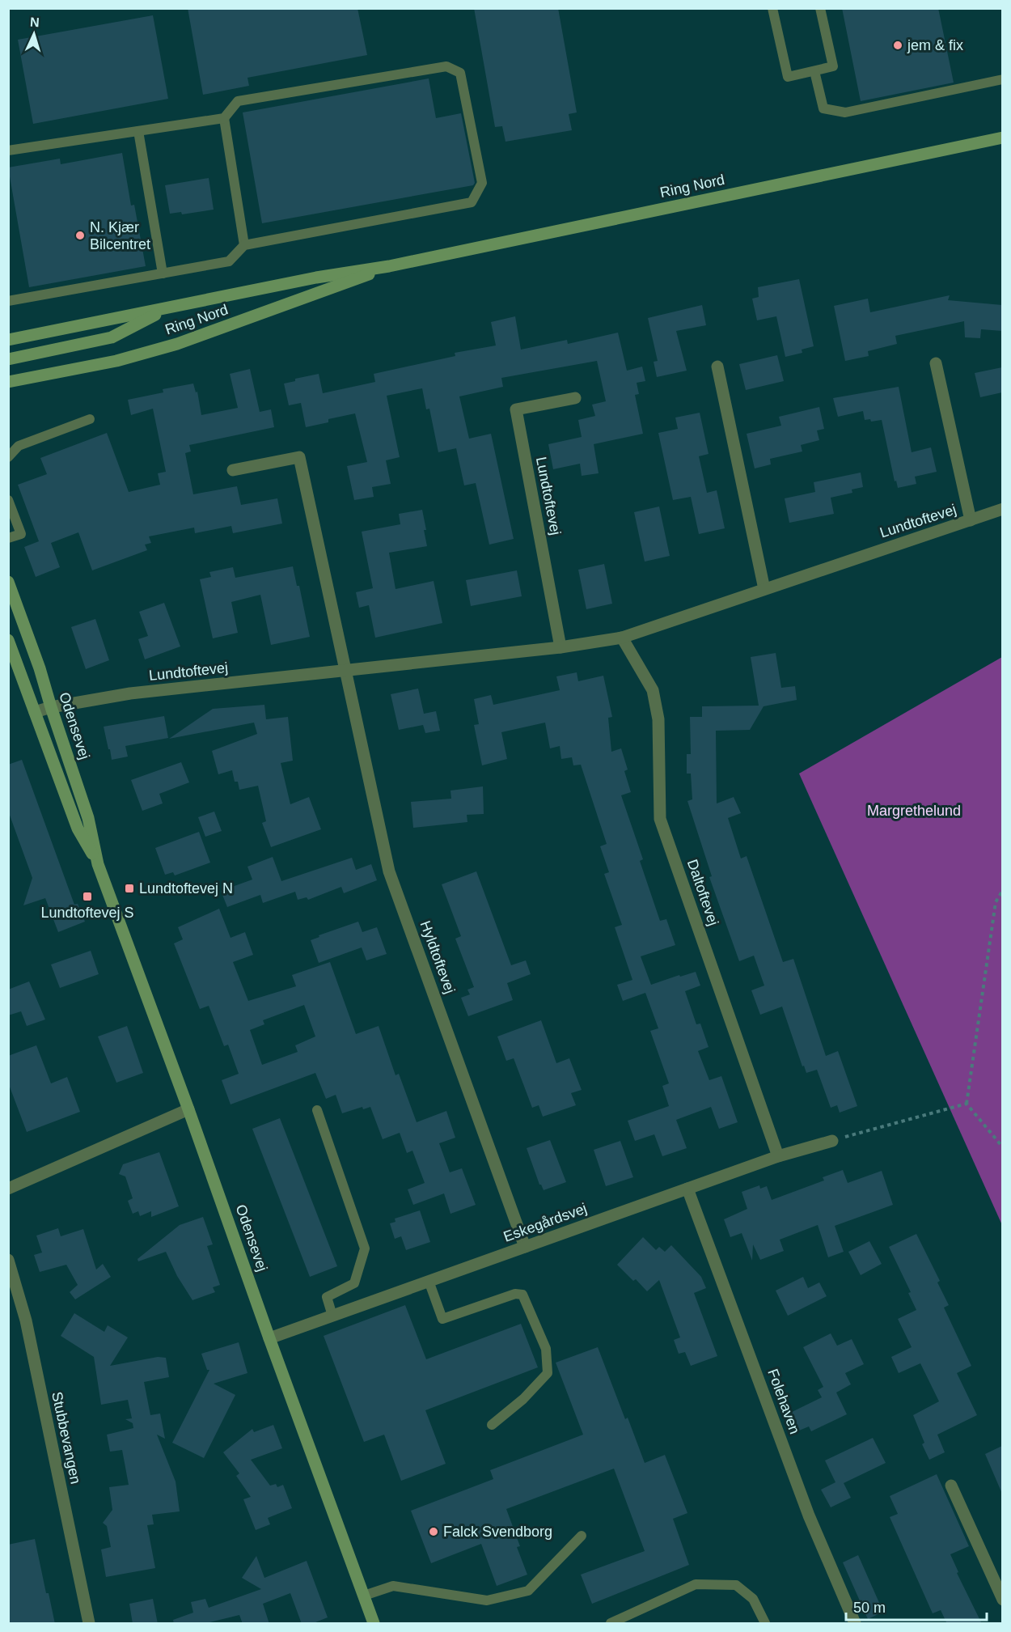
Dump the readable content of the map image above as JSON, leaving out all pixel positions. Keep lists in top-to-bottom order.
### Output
{
  "streets": {
    "main road": ["Ring Nord", "Odensevej"],
    "street": [
      "Lundtoftevej",
      "Daltoftevej",
      "Hyldtoftevej",
      "Eskegårdsvej",
      "Folehaven",
      "Stubbevangen"
    ]
  },
  "crossings": [
    ["Lundtoftevej", "Odensevej"],
    ["Lundtoftevej", "Daltoftevej"],
    ["Lundtoftevej", "Hyldtoftevej"],
    ["Odensevej", "Eskegårdsvej"],
    ["Daltoftevej", "Eskegårdsvej"],
    ["Hyldtoftevej", "Eskegårdsvej"],
    ["Eskegårdsvej", "Folehaven"]
  ],
  "parks": ["Margrethelund"],
  "places": {
    "other": ["jem & fix", "N. Kjær Bilcentret", "Falck Svendborg"],
    "transit": ["Lundtoftevej N", "Lundtoftevej S"]
  },
  "scale_bar": "50 m",
  "north": "top"
}
